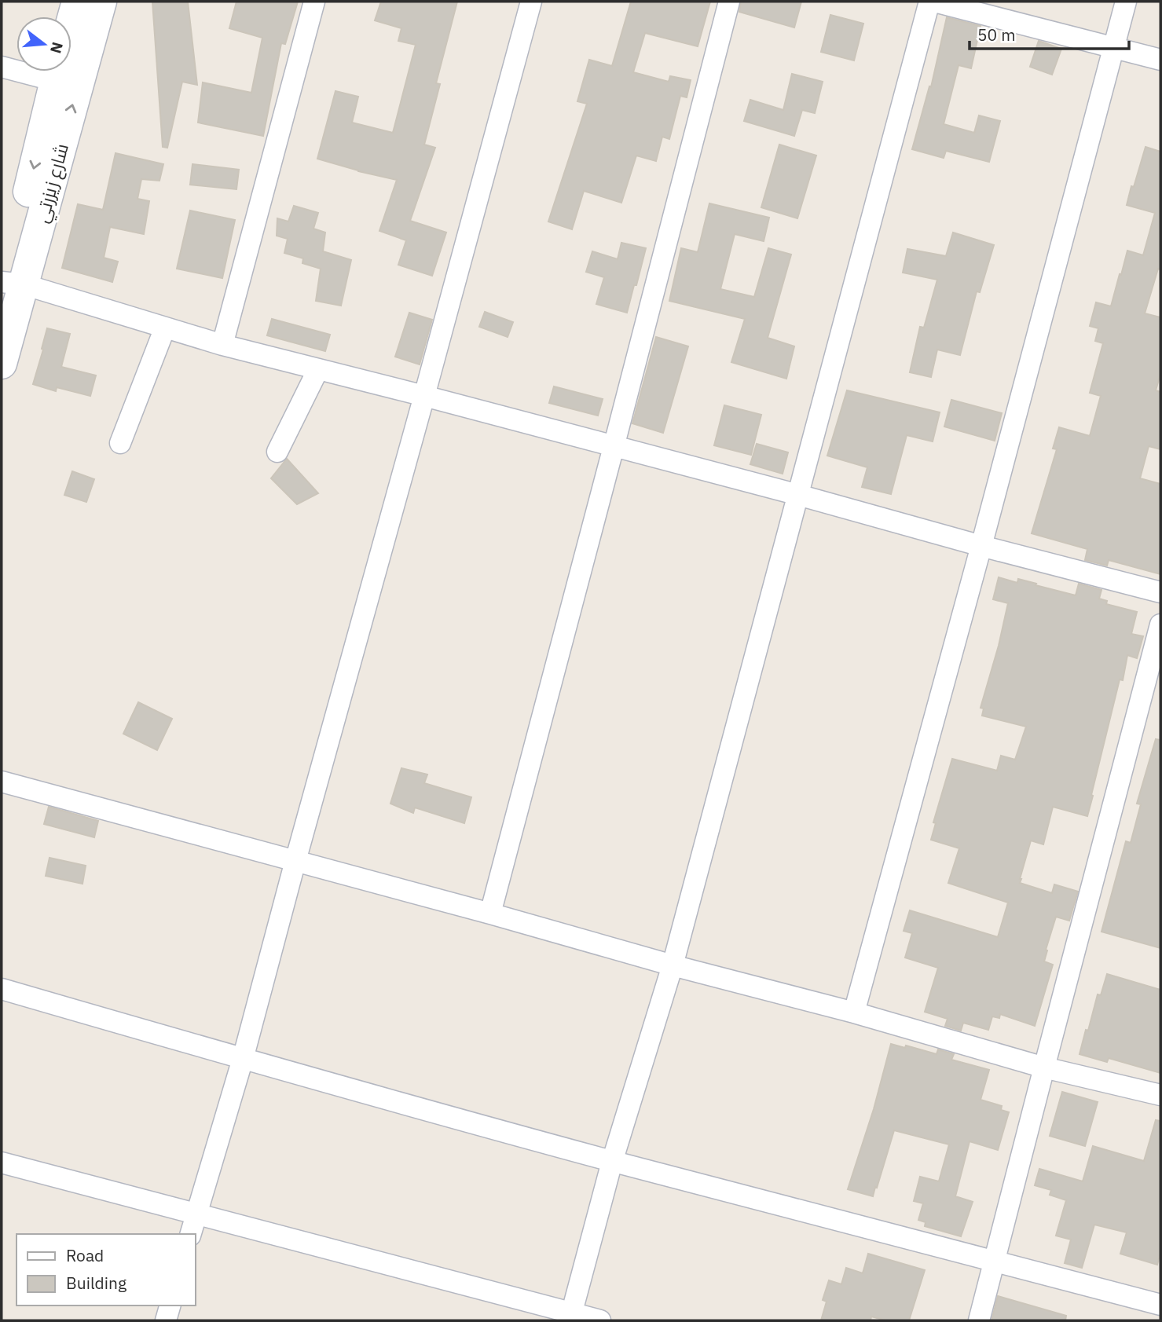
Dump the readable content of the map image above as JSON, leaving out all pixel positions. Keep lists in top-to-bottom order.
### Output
{
  "streets": {
    "street": ["شارع زيزرتي"]
  },
  "legend": ["Road", "Building"],
  "scale_bar": "50 m",
  "north": "right"
}
